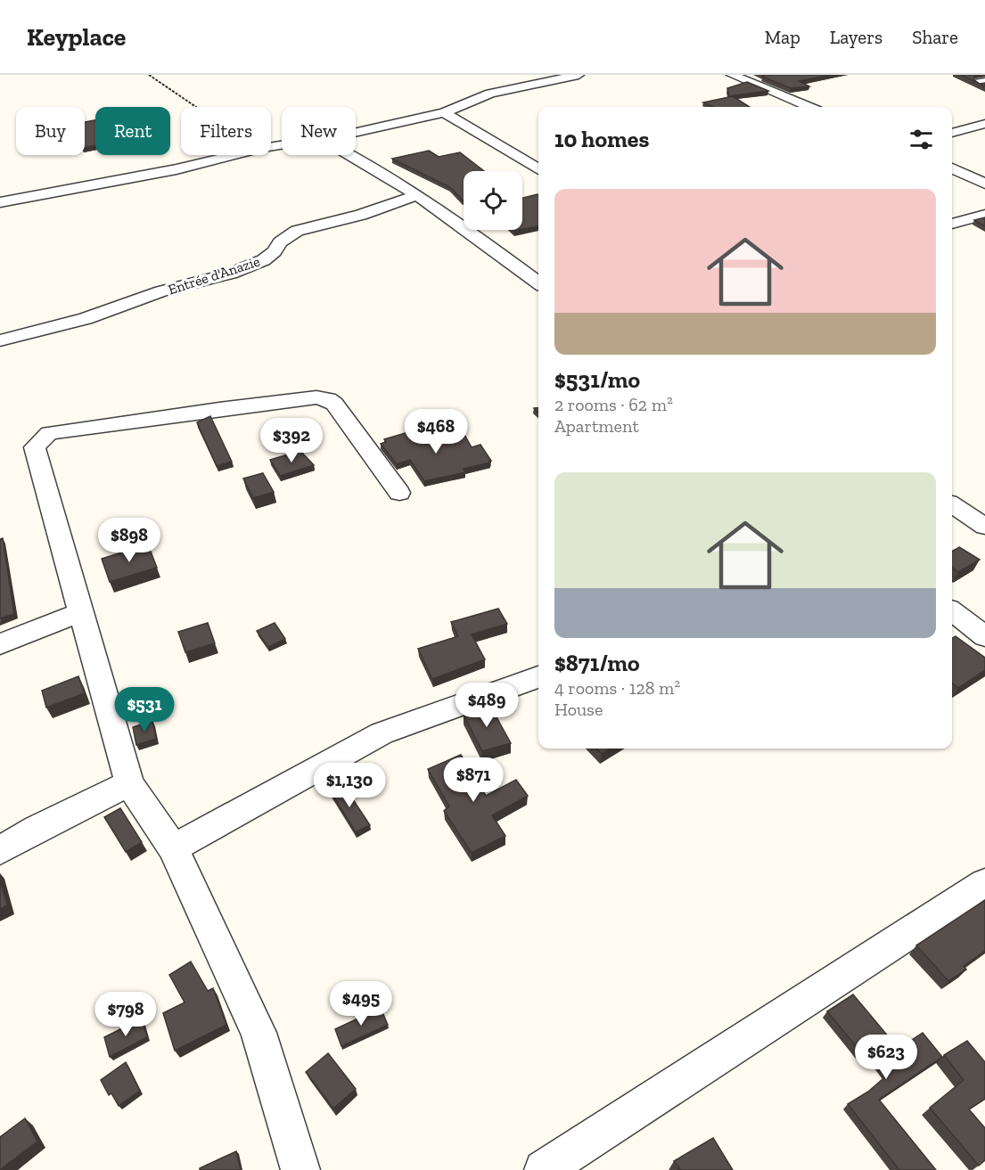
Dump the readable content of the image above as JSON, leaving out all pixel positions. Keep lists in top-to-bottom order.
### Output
{
  "streets": {
    "street": ["Entrée d'Anazie"]
  },
  "page": {
    "header": "Keyplace",
    "nav": ["Map", "Layers", "Share"],
    "chip": [
      "Buy",
      "Rent",
      "Filters",
      "New"
    ],
    "heading": "10 homes",
    "list": [
      {
        "name": "$531/mo",
        "note": "2 rooms · 62 m² · Apartment"
      },
      {
        "name": "$871/mo",
        "note": "4 rooms · 128 m² · House"
      }
    ],
    "price": [
      "$468",
      "$392",
      "$898",
      "$489",
      "$531",
      "$871",
      "$1,130",
      "$495",
      "$798",
      "$623"
    ]
  }
}
